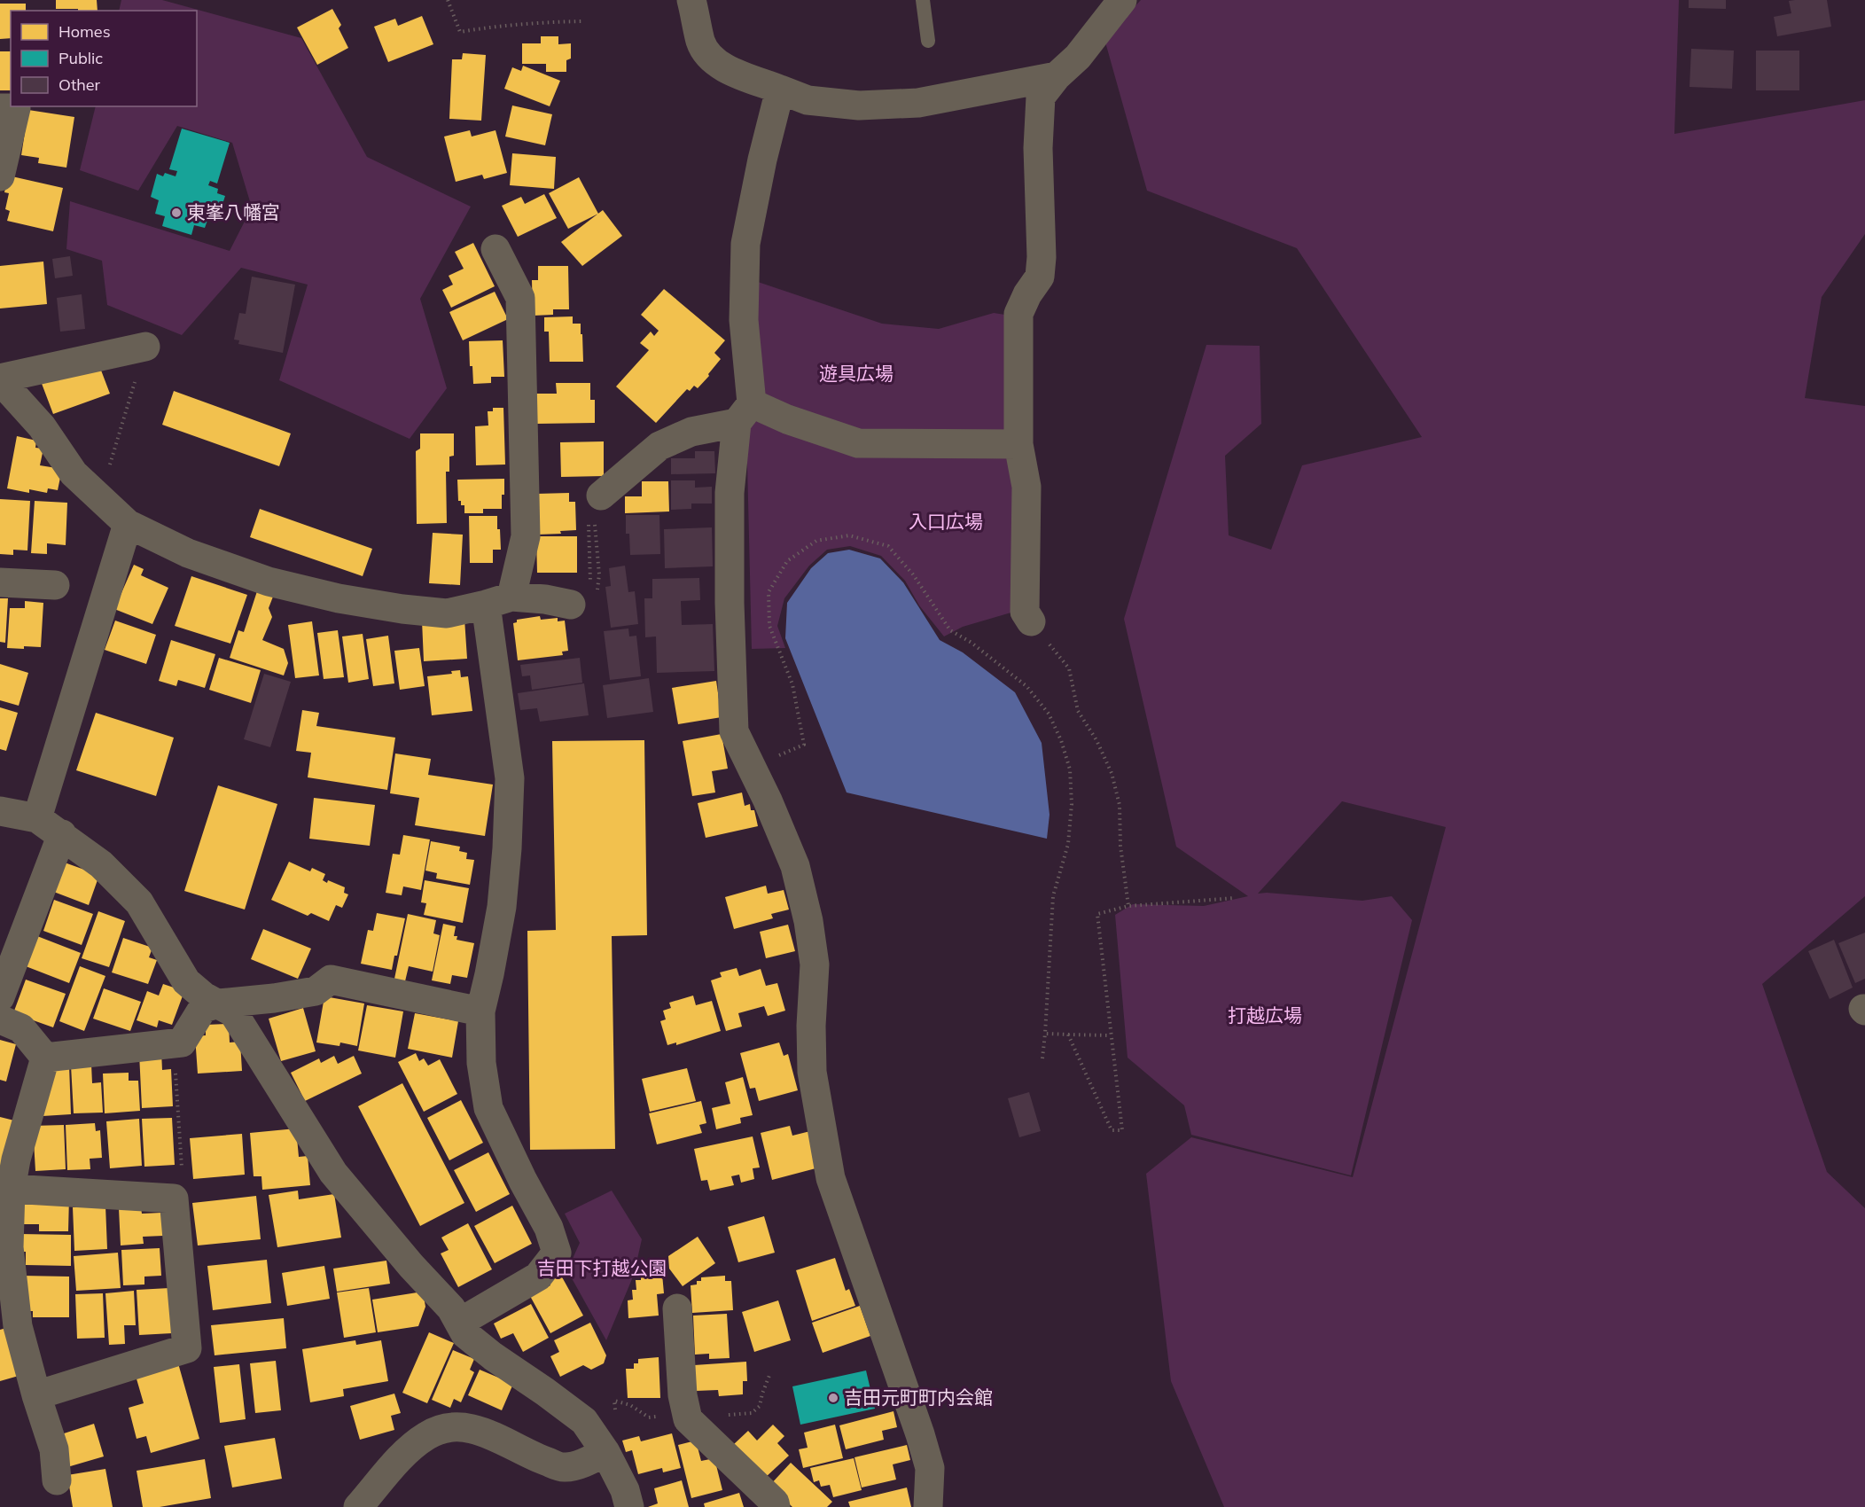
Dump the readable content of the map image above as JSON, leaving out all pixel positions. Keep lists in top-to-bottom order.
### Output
{
  "parks": [
    "遊具広場",
    "入口広場",
    "打越広場",
    "吉田下打越公園"
  ],
  "places": ["東峯八幡宮", "吉田元町町内会館"],
  "legend": ["Homes", "Public", "Other"]
}
